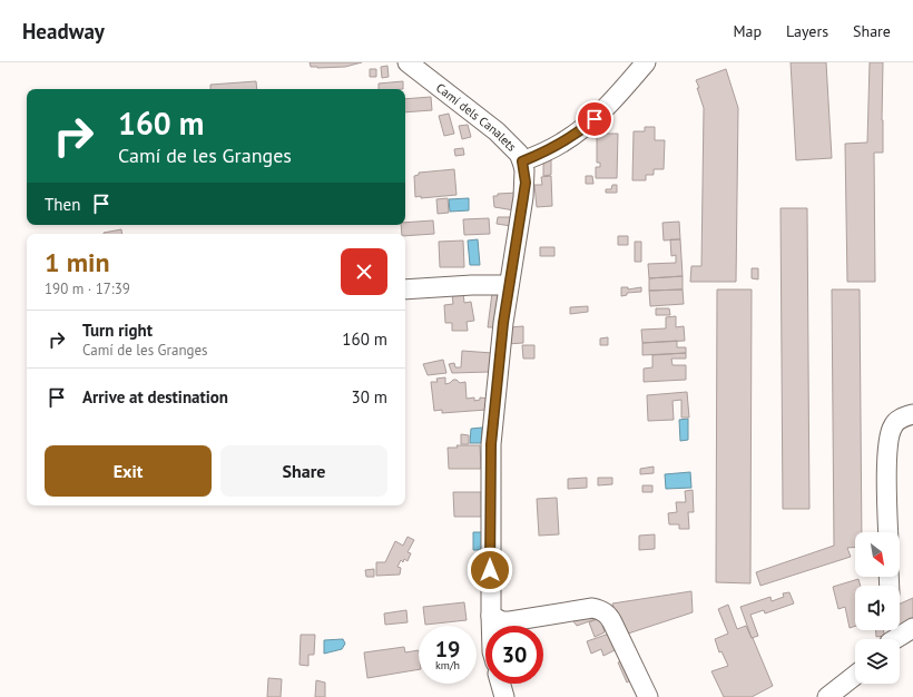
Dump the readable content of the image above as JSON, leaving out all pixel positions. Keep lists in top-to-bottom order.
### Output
{
  "streets": {
    "street": ["Camí dels Canalets"]
  },
  "north": "bottom right",
  "page": {
    "header": "Headway",
    "nav": ["Map", "Layers", "Share"],
    "turn": ["160 m", "Camí de les Granges"],
    "then": "Then",
    "heading": ["1 min", "190 m · 17:39"],
    "list": [
      {
        "name": "Turn right",
        "note": "Camí de les Granges",
        "value": "160 m"
      },
      {
        "name": "Arrive at destination",
        "value": "30 m"
      }
    ],
    "buttons": ["Exit", "Share"],
    "speed": "19 km/h",
    "limit": "30"
  }
}
